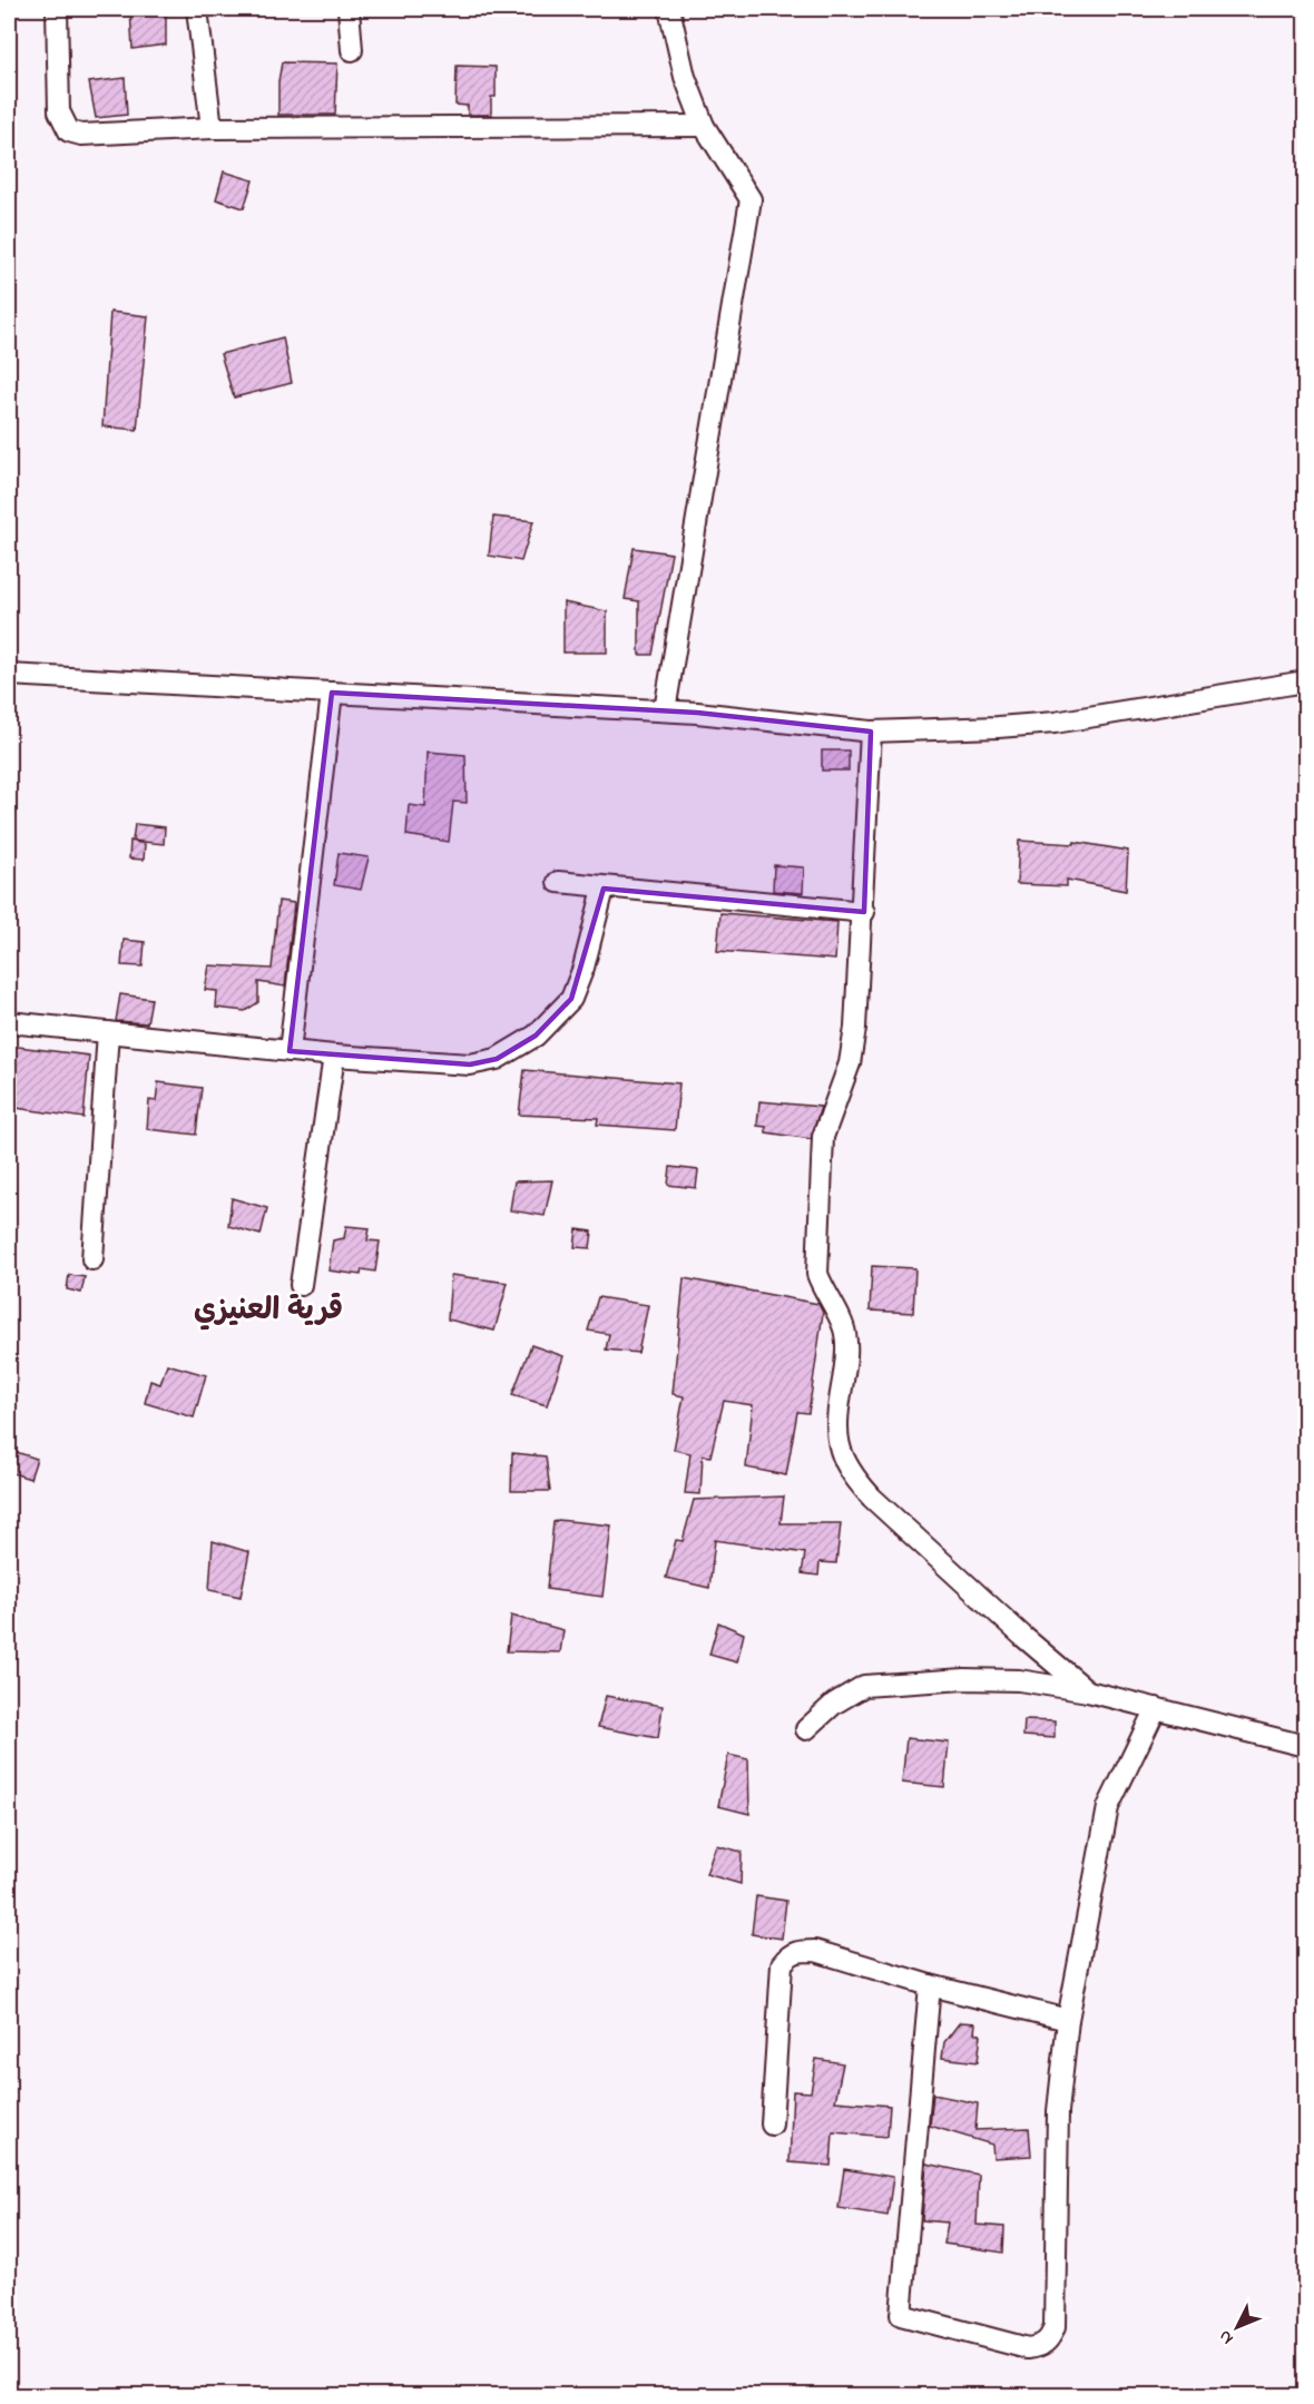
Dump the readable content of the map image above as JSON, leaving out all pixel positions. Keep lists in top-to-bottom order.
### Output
{
  "districts": ["قرية العنيزي"],
  "north": "bottom left"
}
